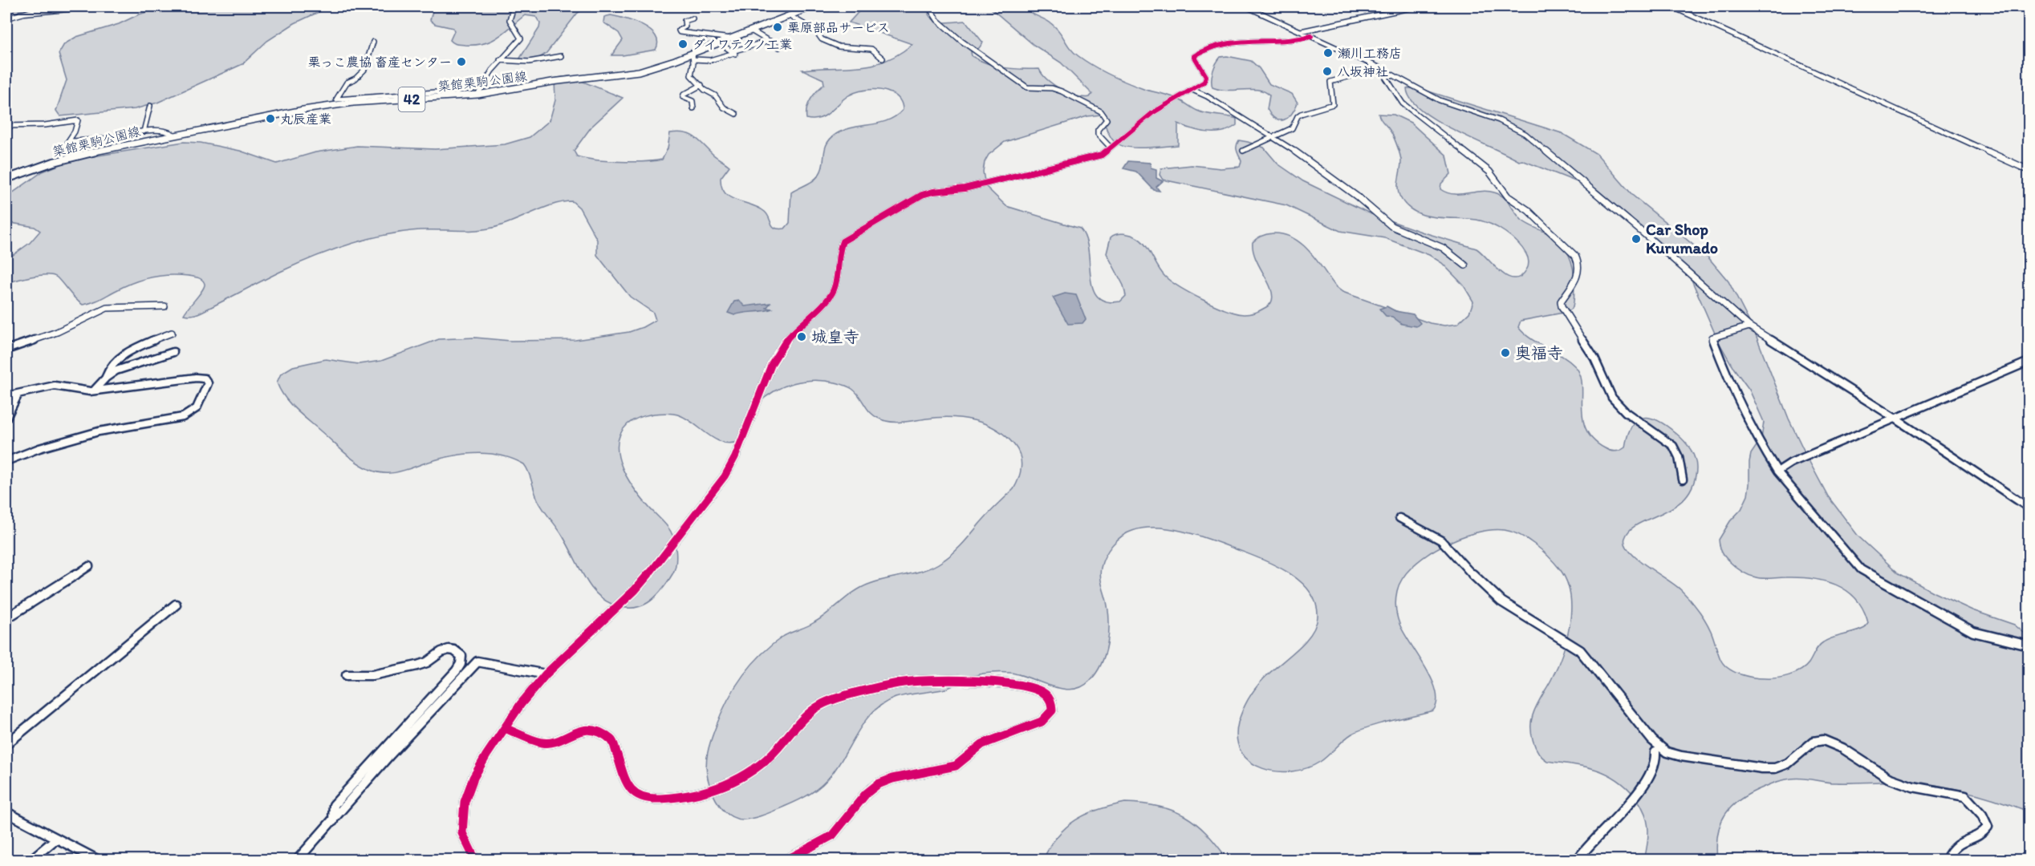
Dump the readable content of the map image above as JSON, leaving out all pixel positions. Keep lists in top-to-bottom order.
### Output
{
  "streets": {
    "main road": ["築館栗駒公園線", "42"]
  },
  "places": [
    "栗原部品サービス",
    "ダイワテクノ工業",
    "瀬川工務店",
    "栗っこ農協 畜産センター",
    "八坂神社",
    "丸辰産業",
    "Car Shop Kurumado",
    "城皇寺",
    "奥福寺"
  ]
}
